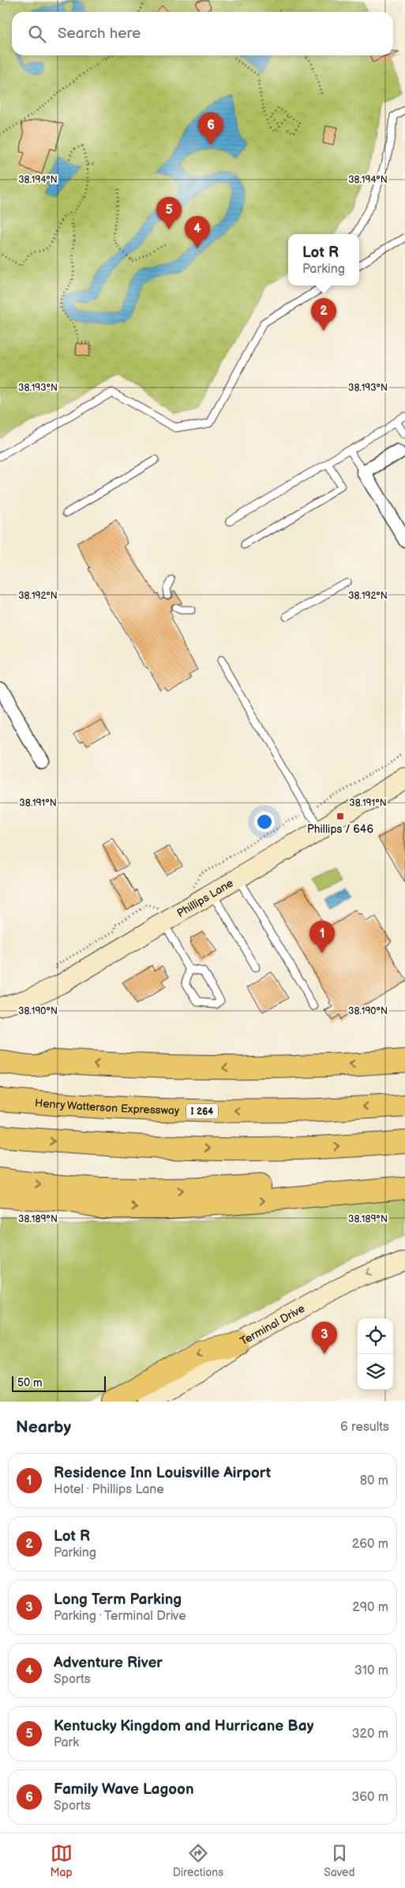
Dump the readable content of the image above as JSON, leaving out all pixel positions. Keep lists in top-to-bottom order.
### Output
{
  "streets": {
    "highway": ["Henry Watterson Expressway", "I 264"],
    "main road": ["Phillips Lane", "Terminal Drive"]
  },
  "one_way": ["Terminal Drive"],
  "places": {
    "transit": ["Phillips / 646"]
  },
  "scale_bar": "50 m",
  "page": {
    "search": "Search here",
    "pins": [
      "6",
      "5",
      "4",
      "2",
      "1",
      "3"
    ],
    "popup": ["Lot R", "Parking"],
    "scale": "50 m",
    "heading": ["Nearby", "6 results"],
    "list": [
      {
        "mark": "1",
        "name": "Residence Inn Louisville Airport",
        "note": "Hotel · Phillips Lane",
        "value": "80 m"
      },
      {
        "mark": "2",
        "name": "Lot R",
        "note": "Parking",
        "value": "260 m"
      },
      {
        "mark": "3",
        "name": "Long Term Parking",
        "note": "Parking · Terminal Drive",
        "value": "290 m"
      },
      {
        "mark": "4",
        "name": "Adventure River",
        "note": "Sports",
        "value": "310 m"
      },
      {
        "mark": "5",
        "name": "Kentucky Kingdom and Hurricane Bay",
        "note": "Park",
        "value": "320 m"
      },
      {
        "mark": "6",
        "name": "Family Wave Lagoon",
        "note": "Sports",
        "value": "360 m"
      }
    ],
    "nav": ["Map", "Directions", "Saved"]
  },
  "coordinates": [
    "38.194°N",
    "38.193°N",
    "38.192°N",
    "38.191°N",
    "38.190°N",
    "38.189°N"
  ]
}
